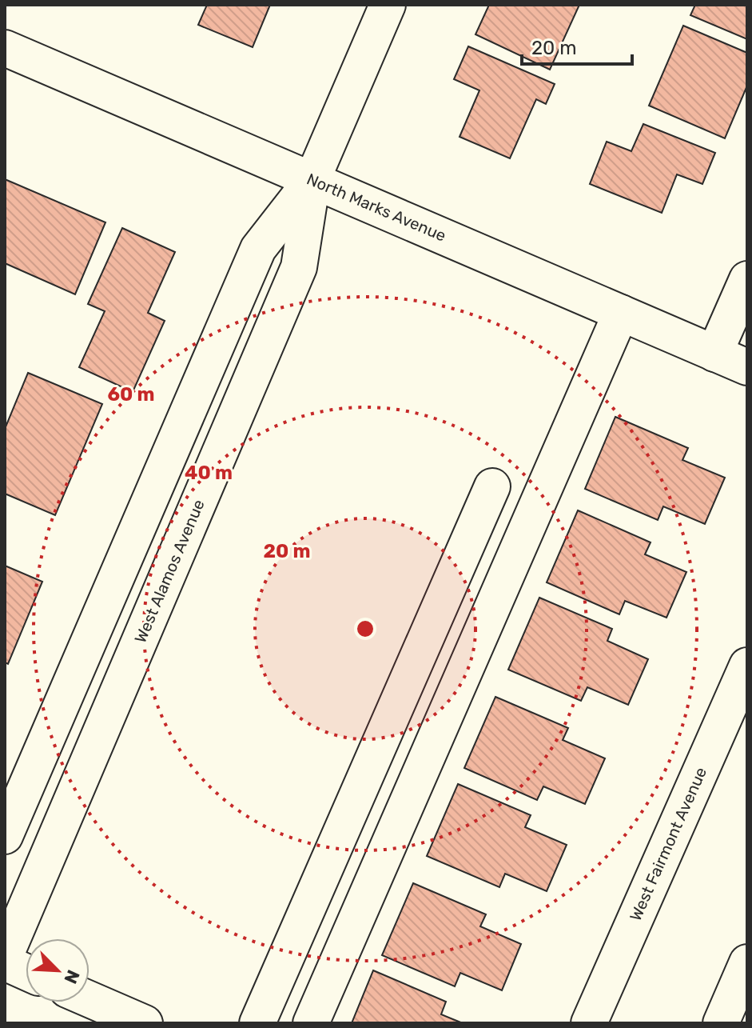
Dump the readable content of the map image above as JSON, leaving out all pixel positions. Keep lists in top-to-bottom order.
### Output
{
  "streets": {
    "street": ["North Marks Avenue", "West Alamos Avenue", "West Fairmont Avenue"]
  },
  "crossings": [
    ["North Marks Avenue", "West Alamos Avenue"]
  ],
  "scale_bar": "20 m",
  "north": "bottom right",
  "rings": ["60 m", "40 m", "20 m"]
}
